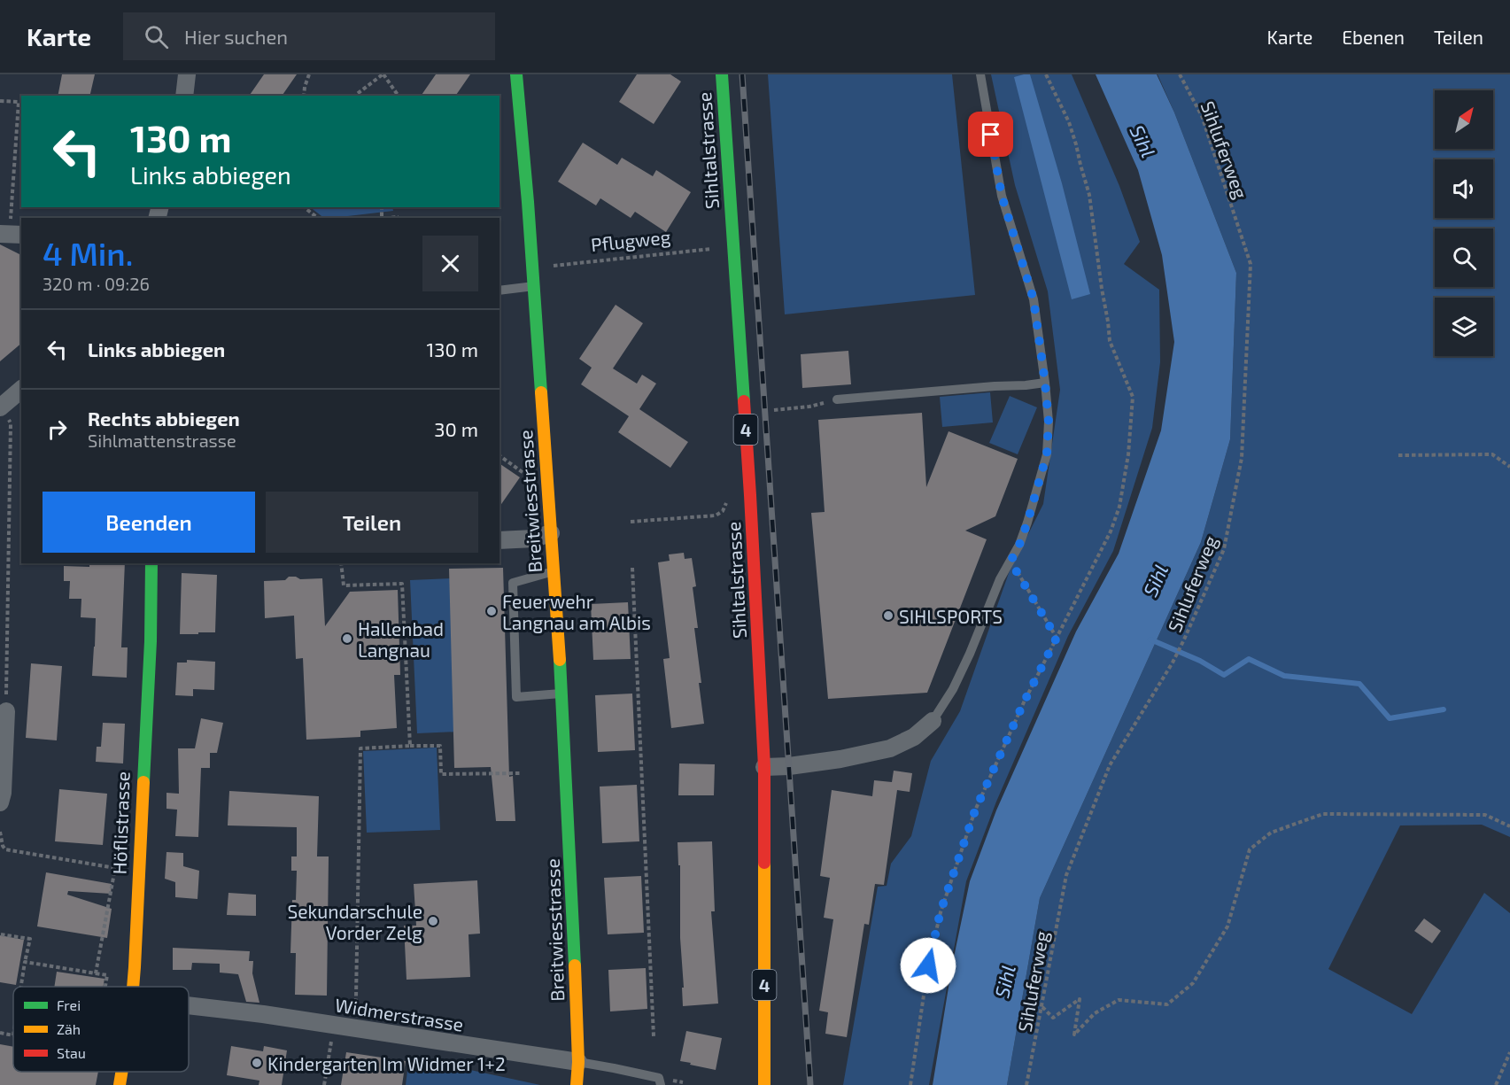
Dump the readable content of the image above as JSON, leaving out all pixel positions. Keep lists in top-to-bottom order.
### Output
{
  "streets": {
    "street": [
      "Sihltalstrasse",
      "4",
      "Breitwiesstrasse",
      "Höflistrasse",
      "Widmerstrasse"
    ],
    "path": ["Sihluferweg", "Pflugweg"]
  },
  "crossings": [
    ["Sihltalstrasse", "Pflugweg"],
    ["Pflugweg", "Breitwiesstrasse"],
    ["Breitwiesstrasse", "Widmerstrasse"]
  ],
  "water": ["Sihl"],
  "places": [
    "Feuerwehr Langnau am Albis",
    "SIHLSPORTS",
    "Hallenbad Langnau",
    "Sekundarschule Vorder Zelg",
    "Kindergarten Im Widmer 1+2"
  ],
  "legend": ["Frei", "Zäh", "Stau"],
  "north": "top right",
  "page": {
    "header": "Karte",
    "search": "Hier suchen",
    "nav": ["Karte", "Ebenen", "Teilen"],
    "turn": ["130 m", "Links abbiegen"],
    "heading": ["4 Min.", "320 m · 09:26"],
    "list": [
      {
        "name": "Links abbiegen",
        "value": "130 m"
      },
      {
        "name": "Rechts abbiegen",
        "note": "Sihlmattenstrasse",
        "value": "30 m"
      }
    ],
    "buttons": ["Beenden", "Teilen"]
  }
}
